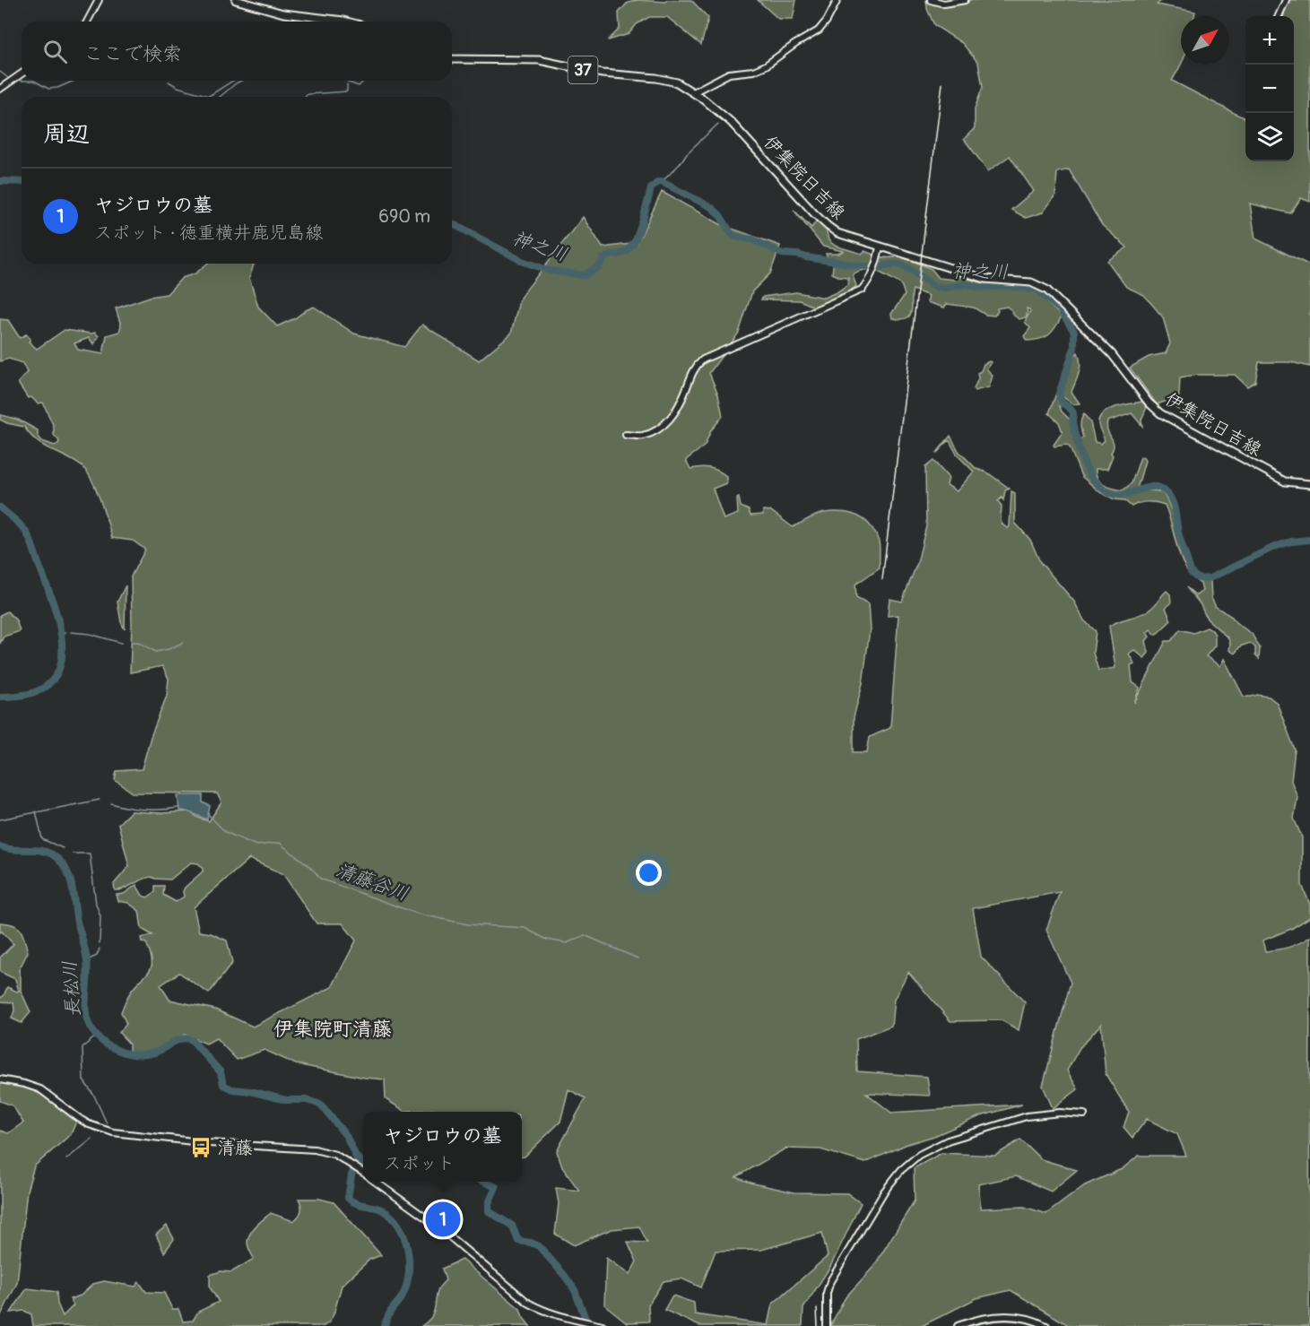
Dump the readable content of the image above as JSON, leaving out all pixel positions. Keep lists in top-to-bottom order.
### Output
{
  "streets": {
    "main road": ["37", "伊集院日吉線"]
  },
  "districts": ["伊集院町清藤"],
  "water": ["神之川", "清藤谷川", "長松川"],
  "places": {
    "bus stop": ["清藤"]
  },
  "north": "top right",
  "page": {
    "map_buttons": ["+", "−"],
    "search": "ここで検索",
    "heading": "周辺",
    "list": [
      {
        "mark": "1",
        "name": "ヤジロウの墓",
        "note": "スポット · 徳重横井鹿児島線",
        "value": "690 m"
      }
    ],
    "popup": ["ヤジロウの墓", "スポット"],
    "pins": "1"
  }
}
